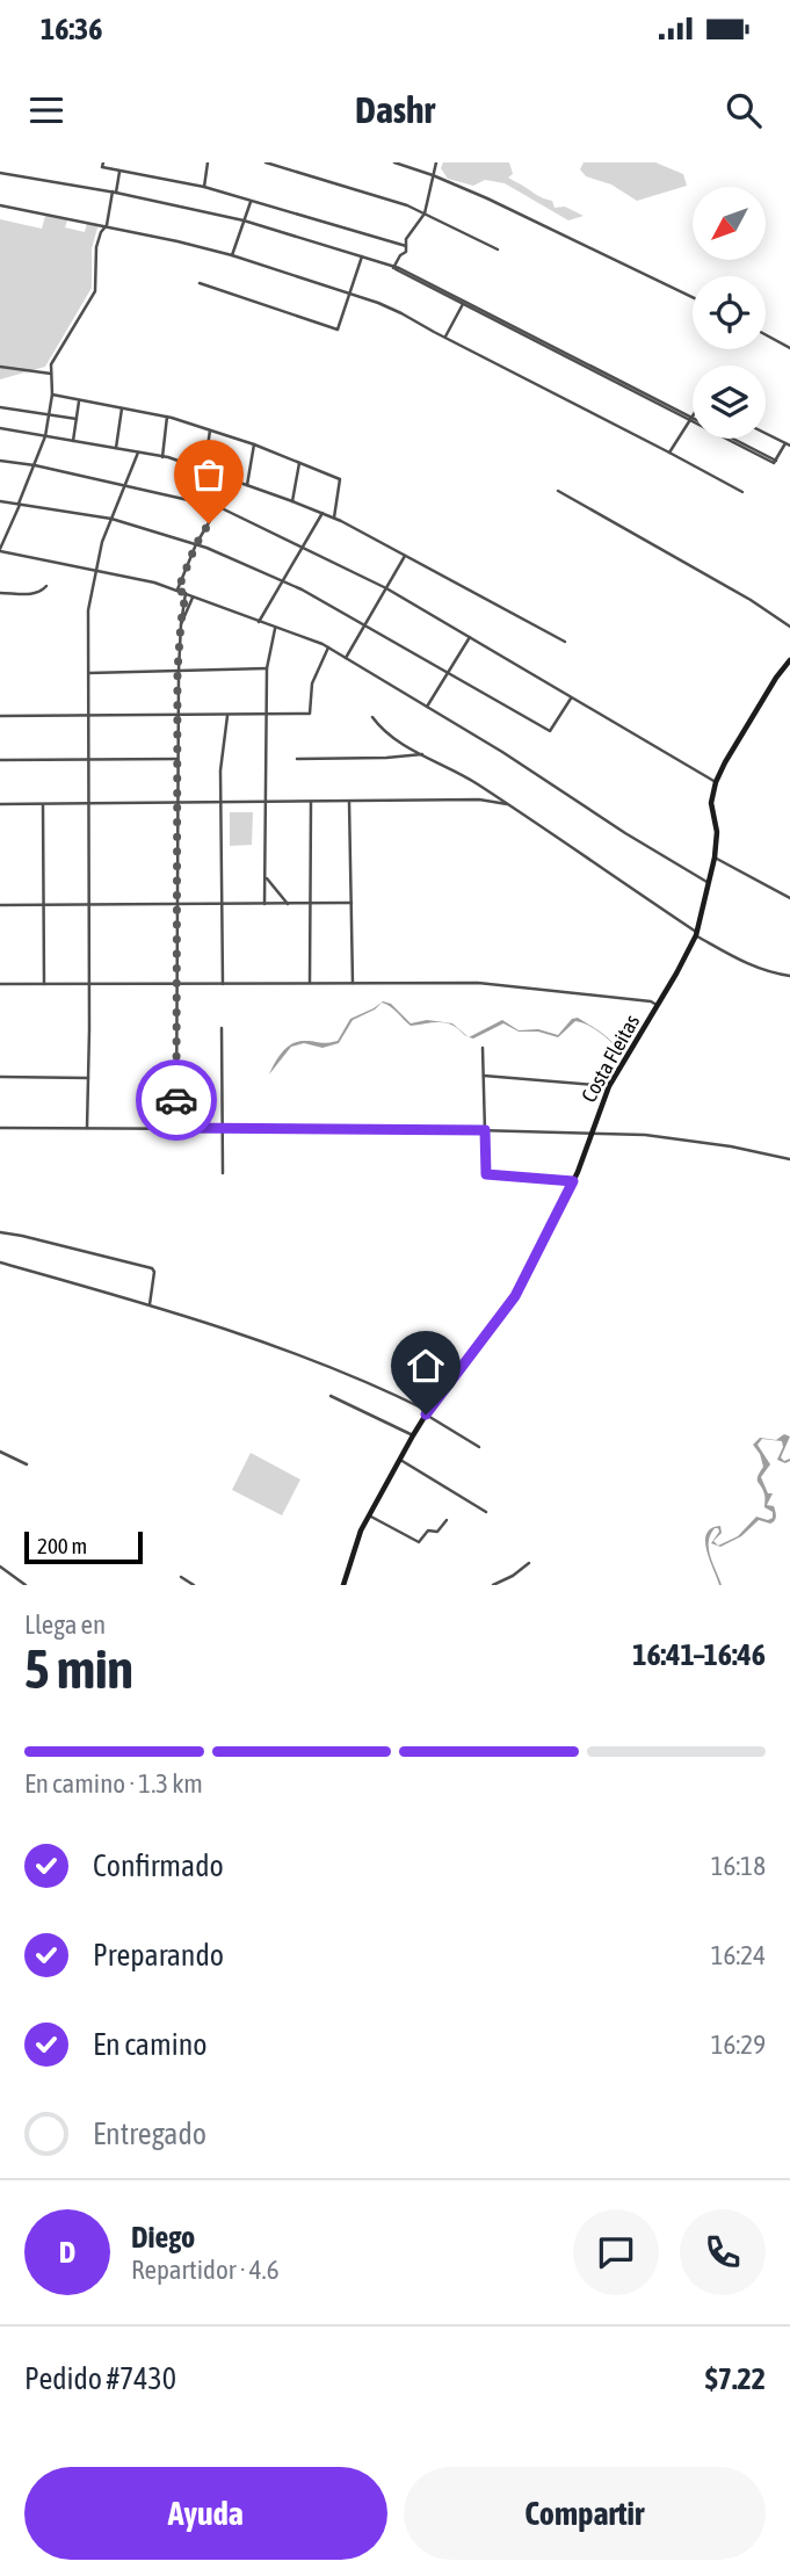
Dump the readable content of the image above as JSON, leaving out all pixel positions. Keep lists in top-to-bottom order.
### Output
{
  "streets": {
    "main road": ["Costa Fleitas"]
  },
  "scale_bar": "200 m",
  "north": "bottom left",
  "page": {
    "status": "16:36",
    "header": "Dashr",
    "scale": "200 m",
    "heading": ["5 min", "Llega en", "16:41–16:46"],
    "panel": [
      "Diego",
      "Repartidor · 4.6",
      "Pedido #7430",
      "$7.22"
    ],
    "bar": "En camino · 1.3 km",
    "list": [
      ["Confirmado", "16:18"],
      ["Preparando", "16:24"],
      ["En camino", "16:29"],
      "Entregado"
    ],
    "round": "D",
    "buttons": ["Ayuda", "Compartir"]
  }
}
